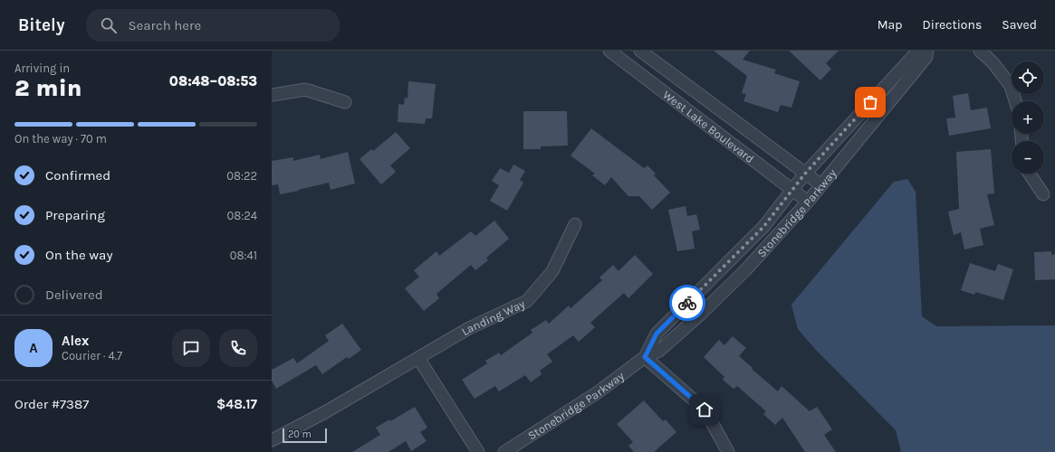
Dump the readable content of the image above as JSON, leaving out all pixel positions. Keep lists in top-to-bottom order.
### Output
{
  "streets": {
    "street": ["West Lake Boulevard", "Stonebridge Parkway", "Landing Way"]
  },
  "crossings": [
    ["West Lake Boulevard", "Stonebridge Parkway"]
  ],
  "scale_bar": "20 m",
  "page": {
    "header": "Bitely",
    "search": "Search here",
    "nav": ["Map", "Directions", "Saved"],
    "heading": ["2 min", "Arriving in", "08:48–08:53"],
    "panel": [
      "Alex",
      "Courier · 4.7",
      "Order #7387",
      "$48.17"
    ],
    "map_buttons": ["+", "−"],
    "bar": "On the way · 70 m",
    "list": [
      ["Confirmed", "08:22"],
      ["Preparing", "08:24"],
      ["On the way", "08:41"],
      "Delivered"
    ],
    "round": "A",
    "scale": "20 m"
  }
}
